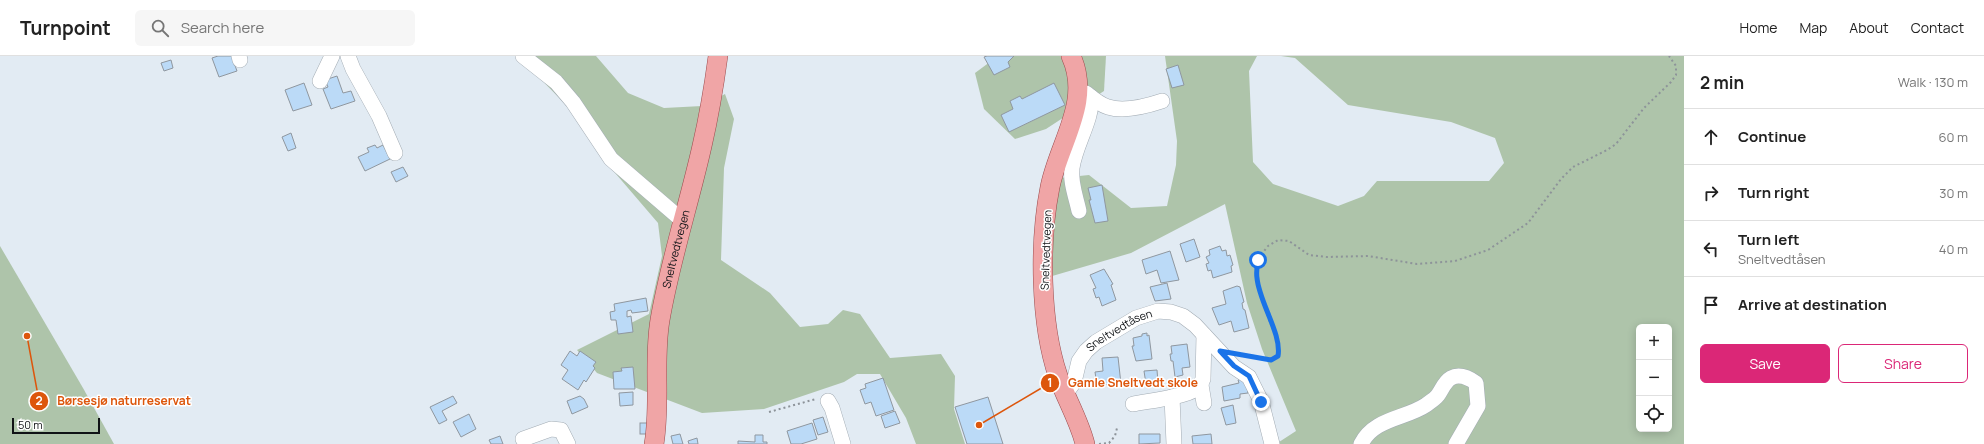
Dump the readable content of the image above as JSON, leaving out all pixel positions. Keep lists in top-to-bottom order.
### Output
{
  "streets": {
    "main road": ["Sneltvedtvegen"],
    "street": ["Sneltvedtåsen"]
  },
  "crossings": [
    ["Sneltvedtvegen", "Sneltvedtåsen"]
  ],
  "places": ["Børsesjø naturreservat", "Gamle Sneltvedt skole"],
  "scale_bar": "50 m",
  "page": {
    "header": "Turnpoint",
    "search": "Search here",
    "nav": [
      "Home",
      "Map",
      "About",
      "Contact"
    ],
    "heading": ["2 min", "Walk · 130 m"],
    "list": [
      ["Continue", "60 m"],
      ["Turn right", "30 m"],
      ["Turn left", "Sneltvedtåsen", "40 m"],
      "Arrive at destination"
    ],
    "map_buttons": ["+", "−"],
    "buttons": ["Save", "Share"],
    "scale": "50 m"
  }
}
